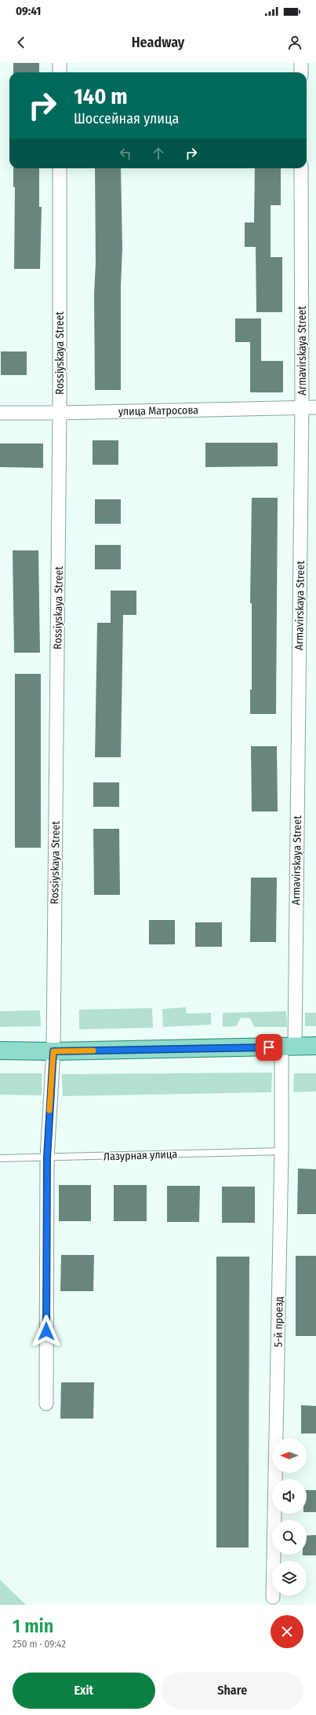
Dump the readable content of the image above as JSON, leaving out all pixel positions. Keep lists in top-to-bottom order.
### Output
{
  "streets": {
    "street": [
      "Armavirskaya Street",
      "Rossiyskaya Street",
      "улица Матросова",
      "5-й проезд"
    ],
    "lane": ["Лазурная улица"]
  },
  "crossings": [
    ["Armavirskaya Street", "улица Матросова"],
    ["Armavirskaya Street", "5-й проезд"],
    ["Rossiyskaya Street", "улица Матросова"],
    ["Rossiyskaya Street", "Лазурная улица"],
    ["Лазурная улица", "5-й проезд"]
  ],
  "north": "left",
  "page": {
    "status": "09:41",
    "header": "Headway",
    "turn": ["140 m", "Шоссейная улица"],
    "heading": ["1 min", "250 m · 09:42"],
    "buttons": ["Exit", "Share"]
  }
}
